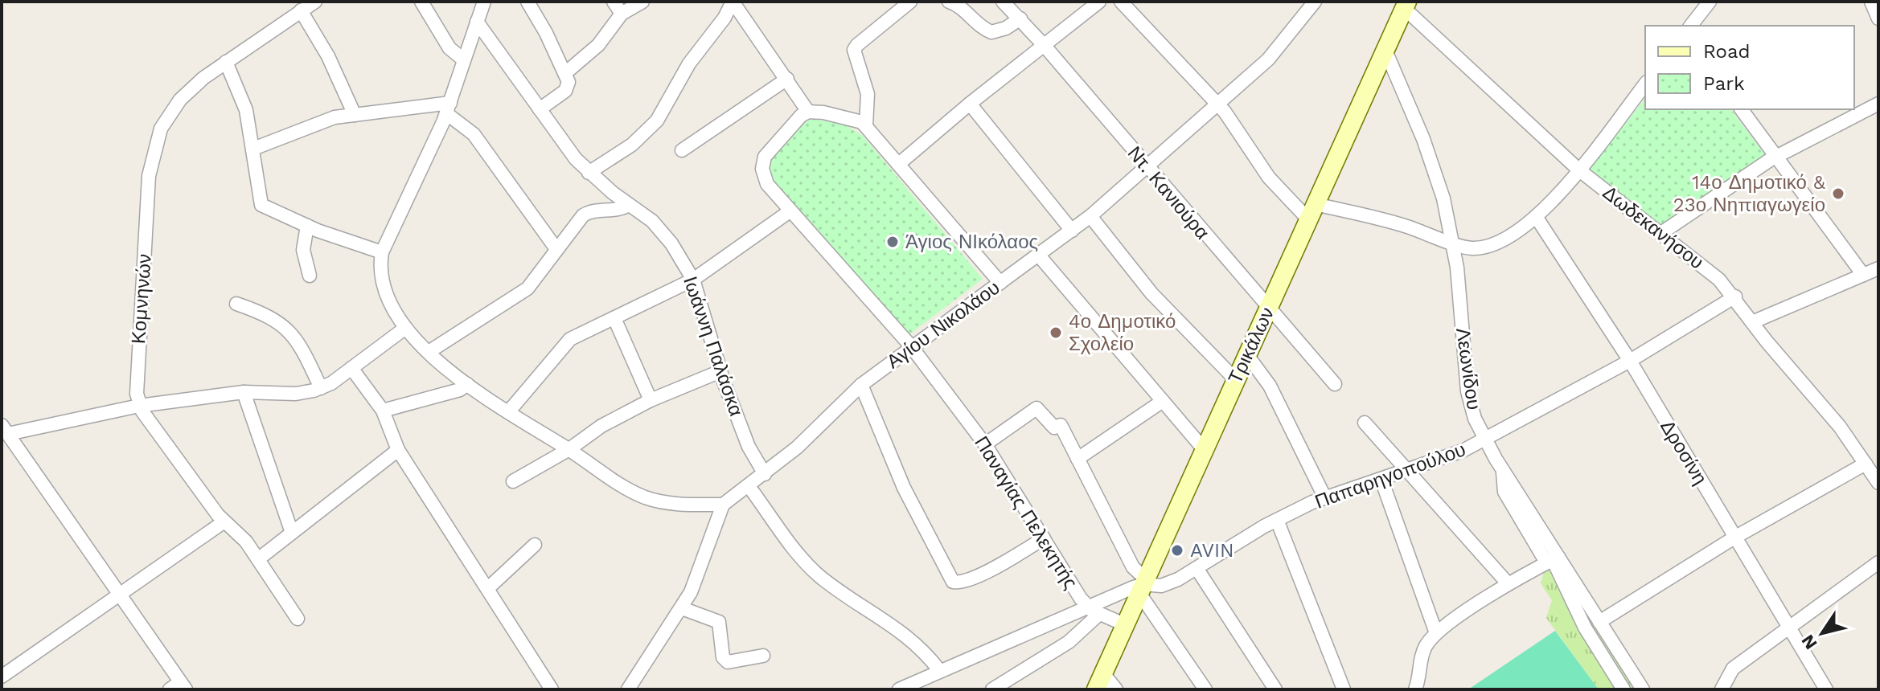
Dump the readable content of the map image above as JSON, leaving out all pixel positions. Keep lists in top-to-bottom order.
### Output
{
  "streets": {
    "main road": ["Τρικάλων"],
    "street": [
      "Ντ. Κανιούρα",
      "Δωδεκανήσου",
      "Κομνηνών",
      "Αγίου Νικολάου",
      "Ιωάννη Παλάσκα",
      "Λεωνίδου",
      "Δροσίνη",
      "Παπαρηγοπούλου",
      "Παναγίας Πελεκητής"
    ]
  },
  "crossings": [
    ["Ντ. Κανιούρα", "Αγίου Νικολάου"],
    ["Ντ. Κανιούρα", "Τρικάλων"],
    ["Δωδεκανήσου", "Τρικάλων"],
    ["Δωδεκανήσου", "Παπαρηγοπούλου"],
    ["Αγίου Νικολάου", "Ιωάννη Παλάσκα"],
    ["Αγίου Νικολάου", "Παναγίας Πελεκητής"],
    ["Τρικάλων", "Λεωνίδου"],
    ["Τρικάλων", "Παπαρηγοπούλου"],
    ["Λεωνίδου", "Παπαρηγοπούλου"],
    ["Δροσίνη", "Παπαρηγοπούλου"],
    ["Παπαρηγοπούλου", "Παναγίας Πελεκητής"]
  ],
  "places": [
    "14ο Δημοτικό & 23ο Νηπιαγωγείο",
    "Άγιος ΝΙκόλαος",
    "4ο Δημοτικό Σχολείο",
    "AVIN"
  ],
  "legend": ["Road", "Park"],
  "north": "bottom left"
}
